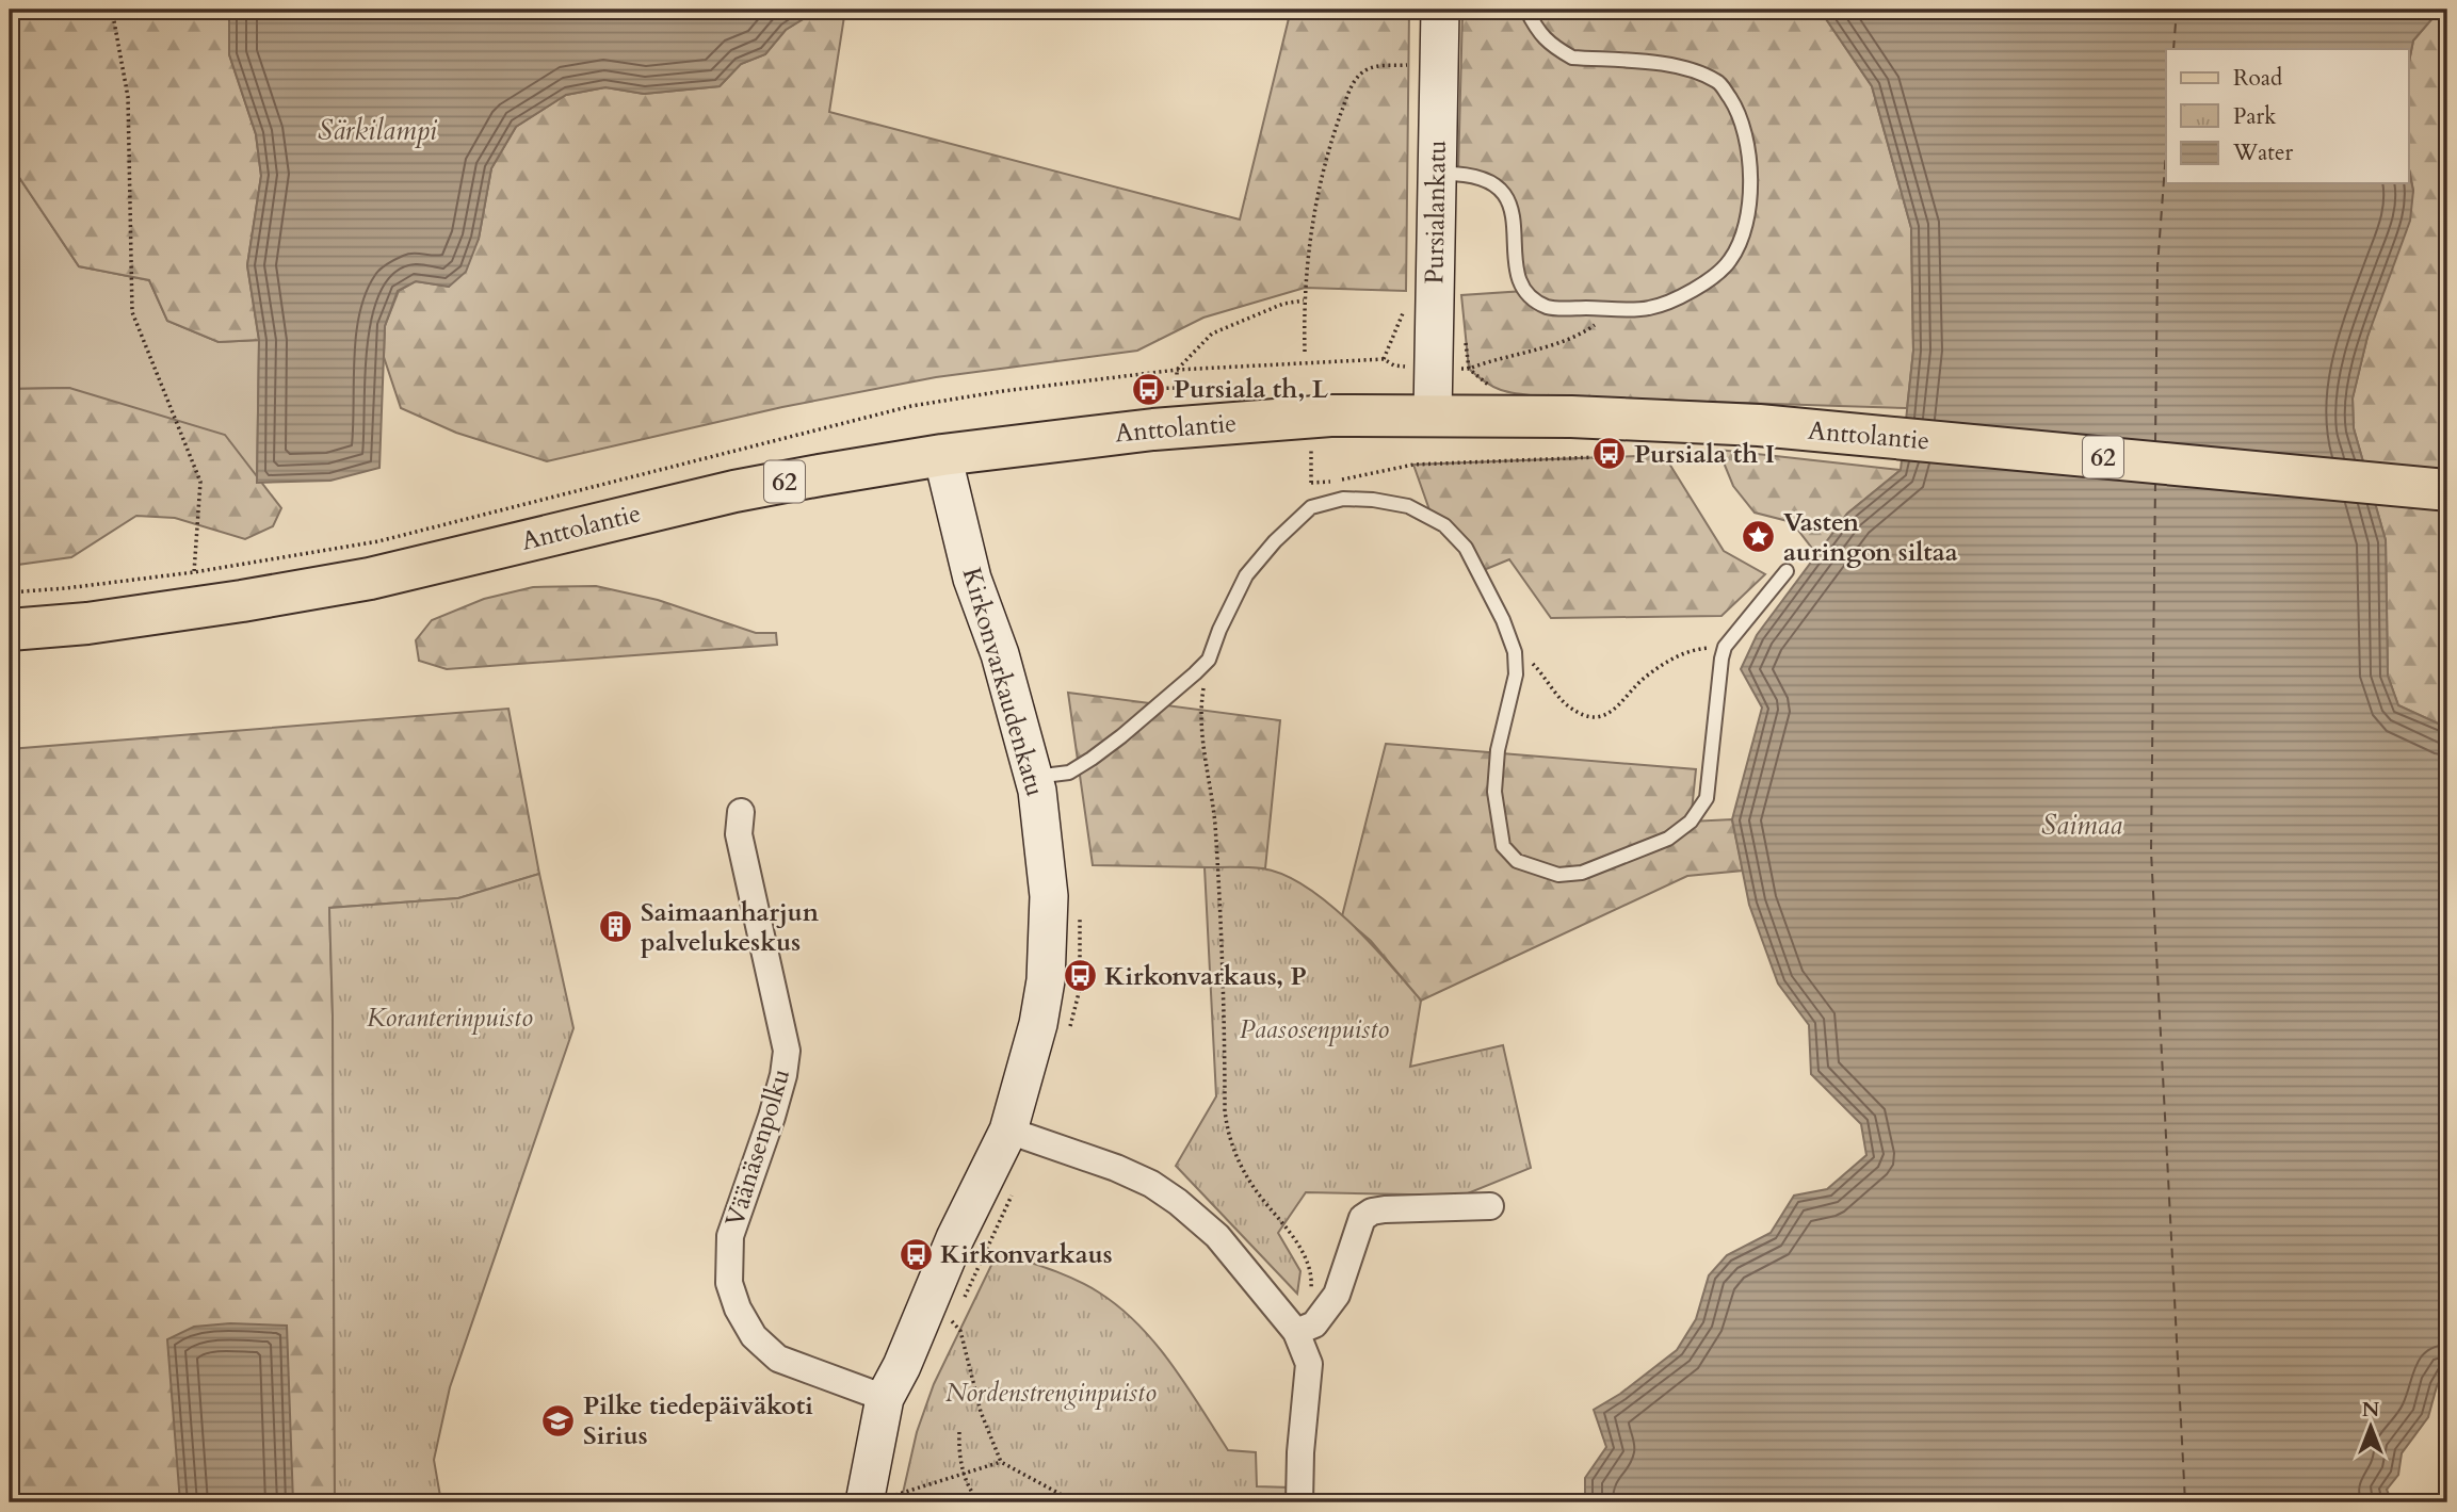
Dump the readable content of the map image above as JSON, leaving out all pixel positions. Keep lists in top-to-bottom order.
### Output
{
  "streets": {
    "main road": ["Anttolantie", "62"],
    "street": ["Pursialankatu", "Kirkonvarkaudenkatu", "Väänäsenpolku"]
  },
  "crossings": [
    ["Pursialankatu", "Anttolantie"],
    ["Anttolantie", "Kirkonvarkaudenkatu"],
    ["Kirkonvarkaudenkatu", "Väänäsenpolku"]
  ],
  "water": ["Särkilampi", "Saimaa"],
  "parks": ["Koranterinpuisto", "Paasosenpuisto", "Nordenstrenginpuisto"],
  "places": {
    "bus stop": [
      "Pursiala th, L",
      "Pursiala th I",
      "Kirkonvarkaus, P",
      "Kirkonvarkaus"
    ],
    "place": ["Vasten auringon siltaa"],
    "building": ["Saimaanharjun palvelukeskus"],
    "school or university": ["Pilke tiedepäiväkoti Sirius"]
  },
  "legend": ["Road", "Park", "Water"],
  "north": "top"
}
